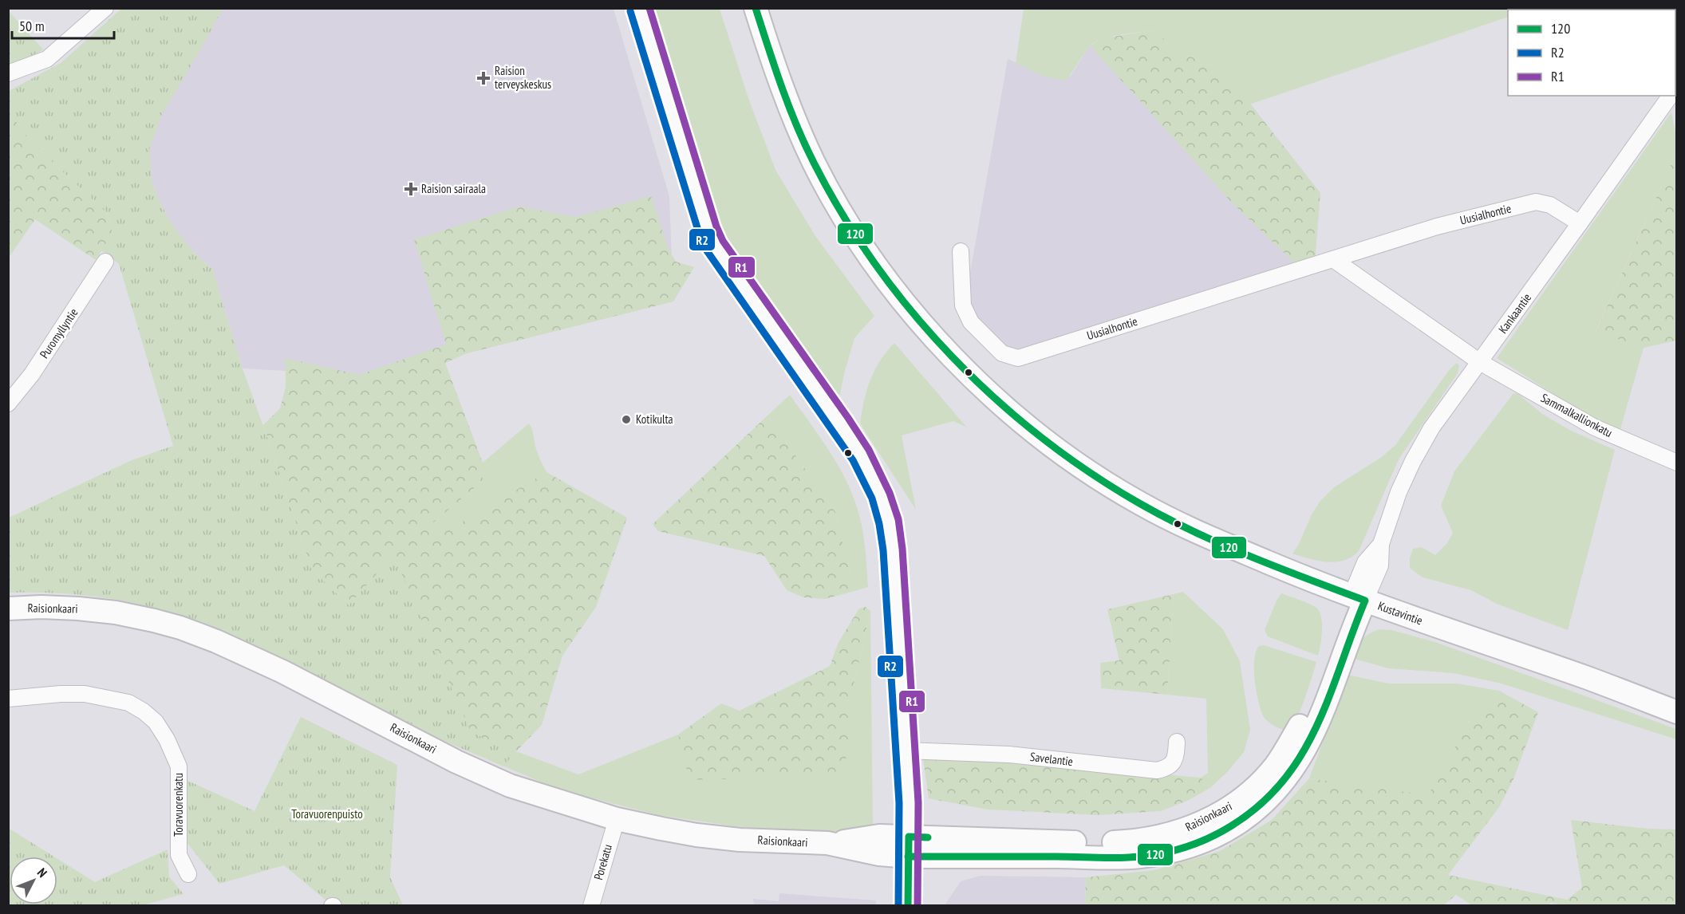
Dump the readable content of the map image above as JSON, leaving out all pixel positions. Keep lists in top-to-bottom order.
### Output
{
  "streets": {
    "main road": ["Raisionkaari", "Kustavintie"],
    "street": [
      "Uusialhontie",
      "Kankaantie",
      "Puromyllyntie",
      "Sammalkallionkatu",
      "Savelantie",
      "Toravuorenkatu",
      "Porekatu"
    ]
  },
  "crossings": [
    ["Uusialhontie", "Kankaantie"],
    ["Kankaantie", "Sammalkallionkatu"],
    ["Kankaantie", "Raisionkaari"],
    ["Kankaantie", "Kustavintie"],
    ["Raisionkaari", "Kustavintie"],
    ["Raisionkaari", "Porekatu"]
  ],
  "parks": ["Toravuorenpuisto"],
  "places": {
    "health": ["Raision terveyskeskus", "Raision sairaala"],
    "other": ["Kotikulta"]
  },
  "lines": ["transit line 120", "transit line R1", "transit line R2"],
  "legend": ["120", "R2", "R1"],
  "scale_bar": "50 m",
  "north": "top right"
}
